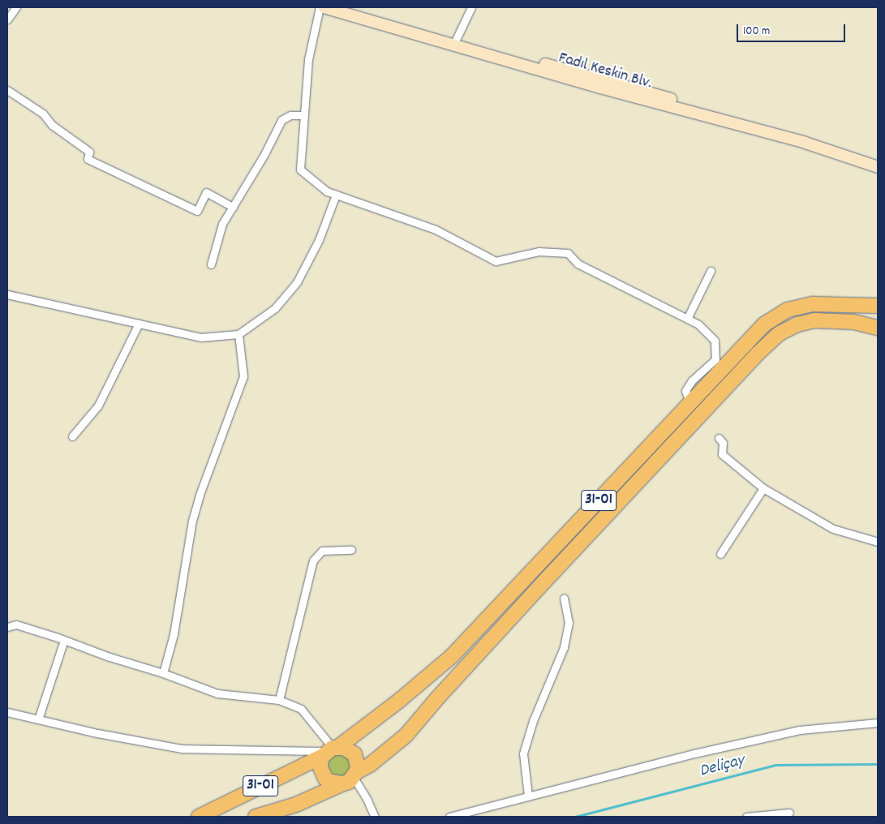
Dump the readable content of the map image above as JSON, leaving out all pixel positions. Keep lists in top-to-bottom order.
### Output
{
  "streets": {
    "highway": ["31-01"],
    "street": ["Fadıl Keskin Blv."]
  },
  "water": ["Deliçay"],
  "scale_bar": "100 m"
}
